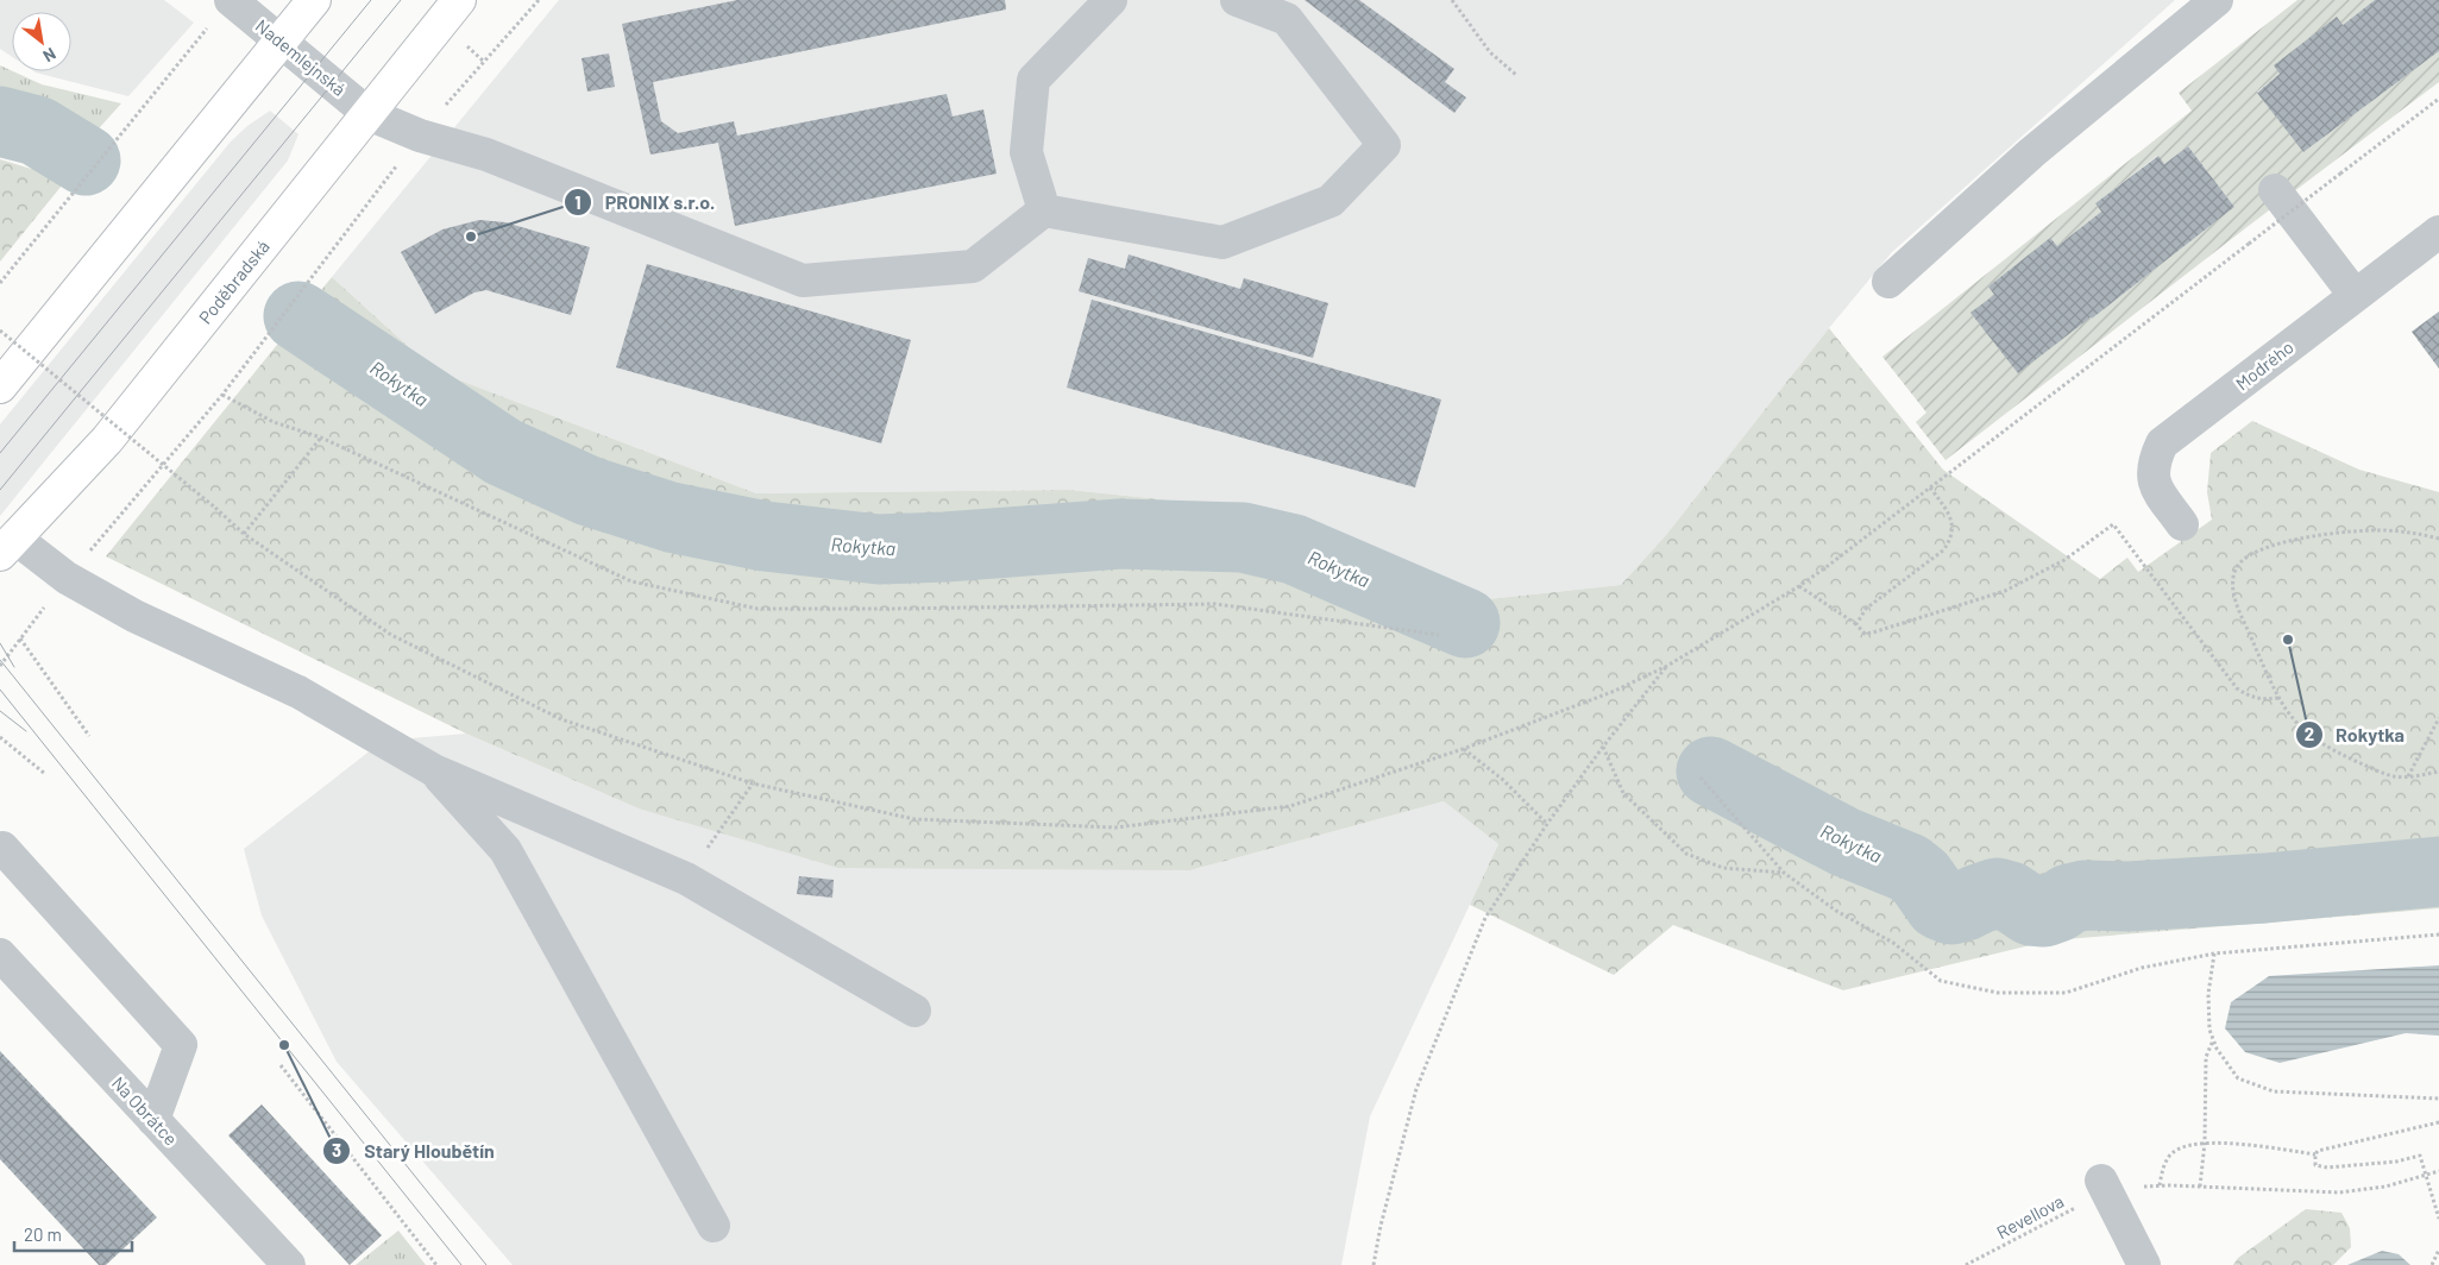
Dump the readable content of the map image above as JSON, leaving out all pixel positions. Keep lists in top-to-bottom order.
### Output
{
  "streets": {
    "main road": ["Poděbradská"],
    "street": ["Nademlejnská", "Modrého", "Na Obrátce"],
    "path": ["Revellova"]
  },
  "crossings": [
    ["Nademlejnská", "Poděbradská"]
  ],
  "water": ["Rokytka"],
  "places": ["PRONIX s.r.o.", "Rokytka", "Starý Hloubětín"],
  "scale_bar": "20 m",
  "north": "bottom right"
}
